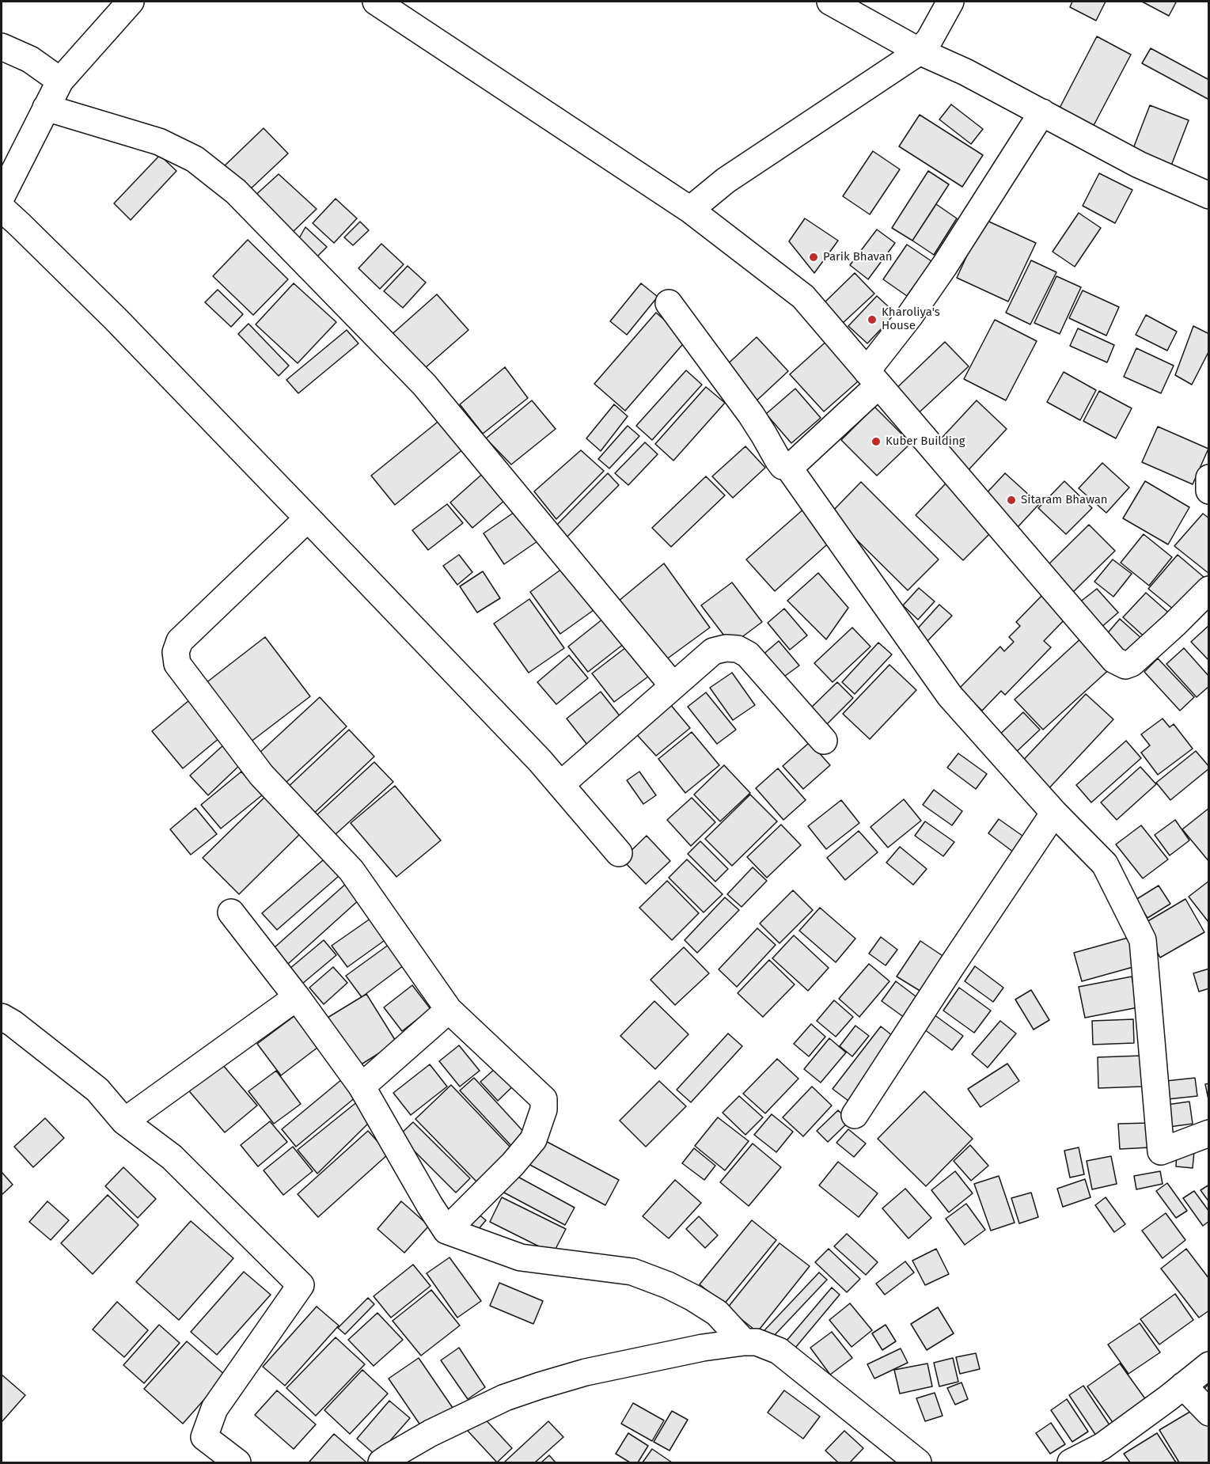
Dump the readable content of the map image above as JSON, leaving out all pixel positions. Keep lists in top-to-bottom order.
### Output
{
  "places": [
    "Parik Bhavan",
    "Kharoliya's House",
    "Kuber Building",
    "Sitaram Bhawan"
  ]
}
